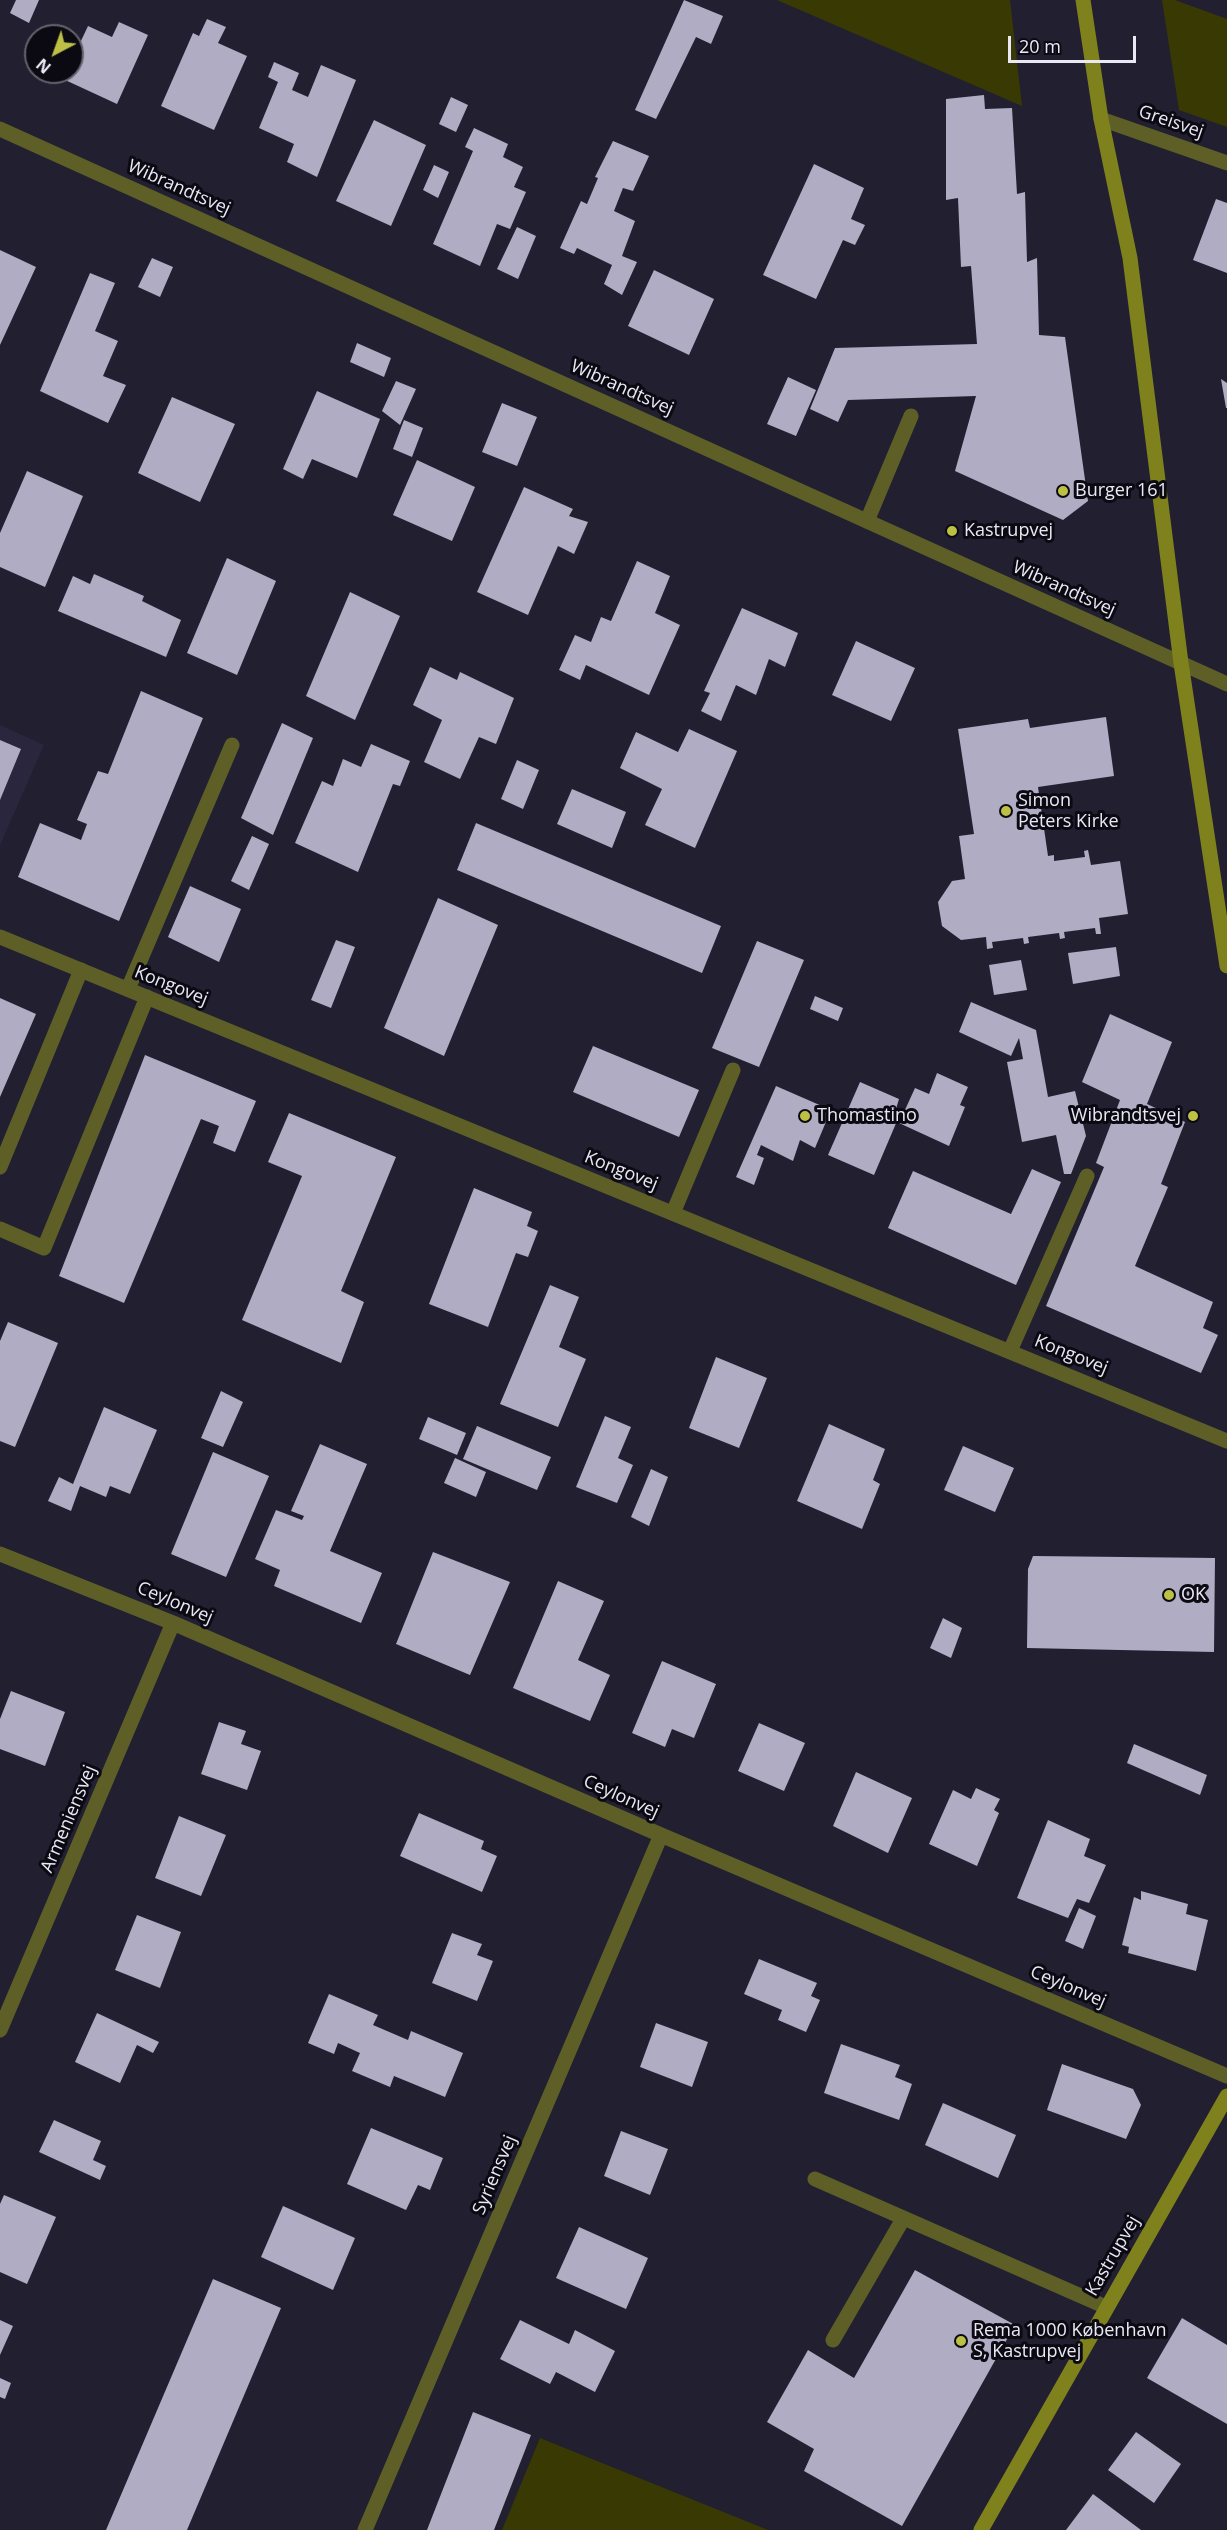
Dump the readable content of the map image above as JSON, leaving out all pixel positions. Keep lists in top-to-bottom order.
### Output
{
  "streets": {
    "street": [
      "Greisvej",
      "Wibrandtsvej",
      "Kongovej",
      "Ceylonvej",
      "Armeniensvej",
      "Syriensvej",
      "Kastrupvej"
    ]
  },
  "crossings": [
    ["Ceylonvej", "Armeniensvej"],
    ["Ceylonvej", "Syriensvej"]
  ],
  "places": [
    "Burger 161",
    "Kastrupvej",
    "Simon Peters Kirke",
    "Thomastino",
    "Wibrandtsvej",
    "OK",
    "Rema 1000 København S, Kastrupvej"
  ],
  "scale_bar": "20 m",
  "north": "bottom left"
}
